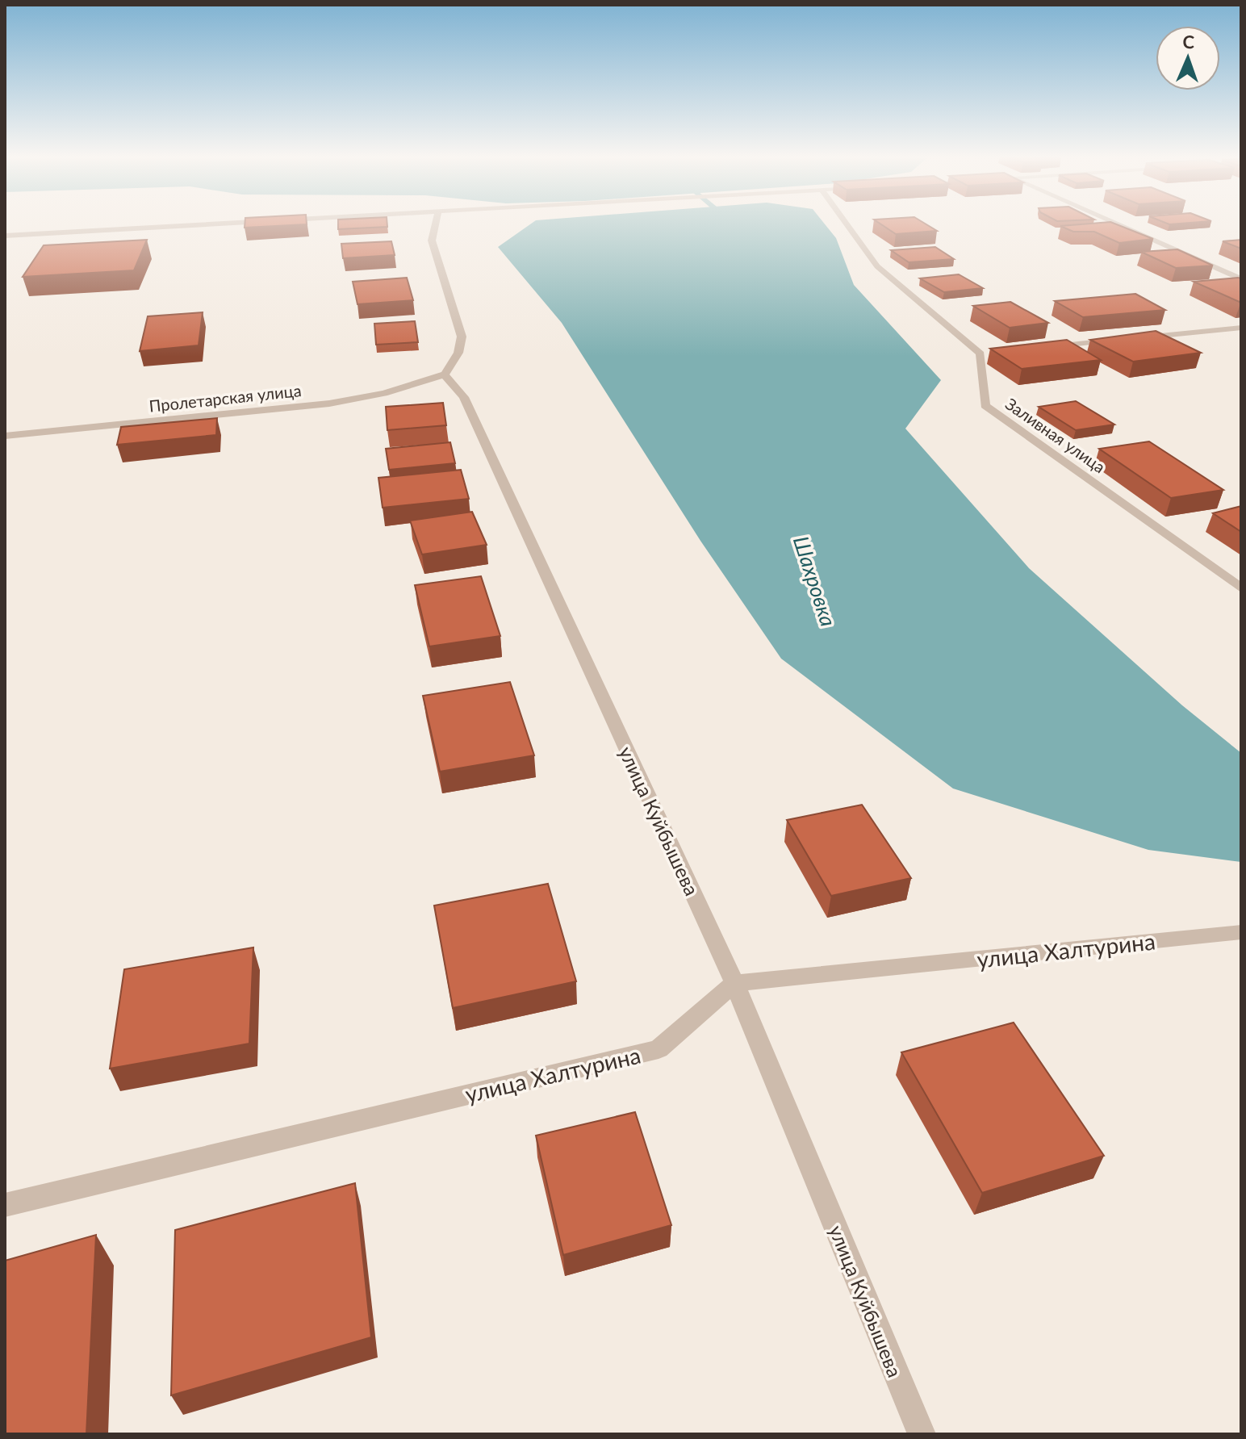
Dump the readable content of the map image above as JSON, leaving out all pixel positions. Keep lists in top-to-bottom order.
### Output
{
  "streets": {
    "street": [
      "Пролетарская улица",
      "Заливная улица",
      "улица Куйбышева",
      "улица Халтурина"
    ]
  },
  "crossings": [
    ["Пролетарская улица", "улица Куйбышева"],
    ["улица Куйбышева", "улица Халтурина"]
  ],
  "water": ["Шахровка"],
  "north": "top"
}
